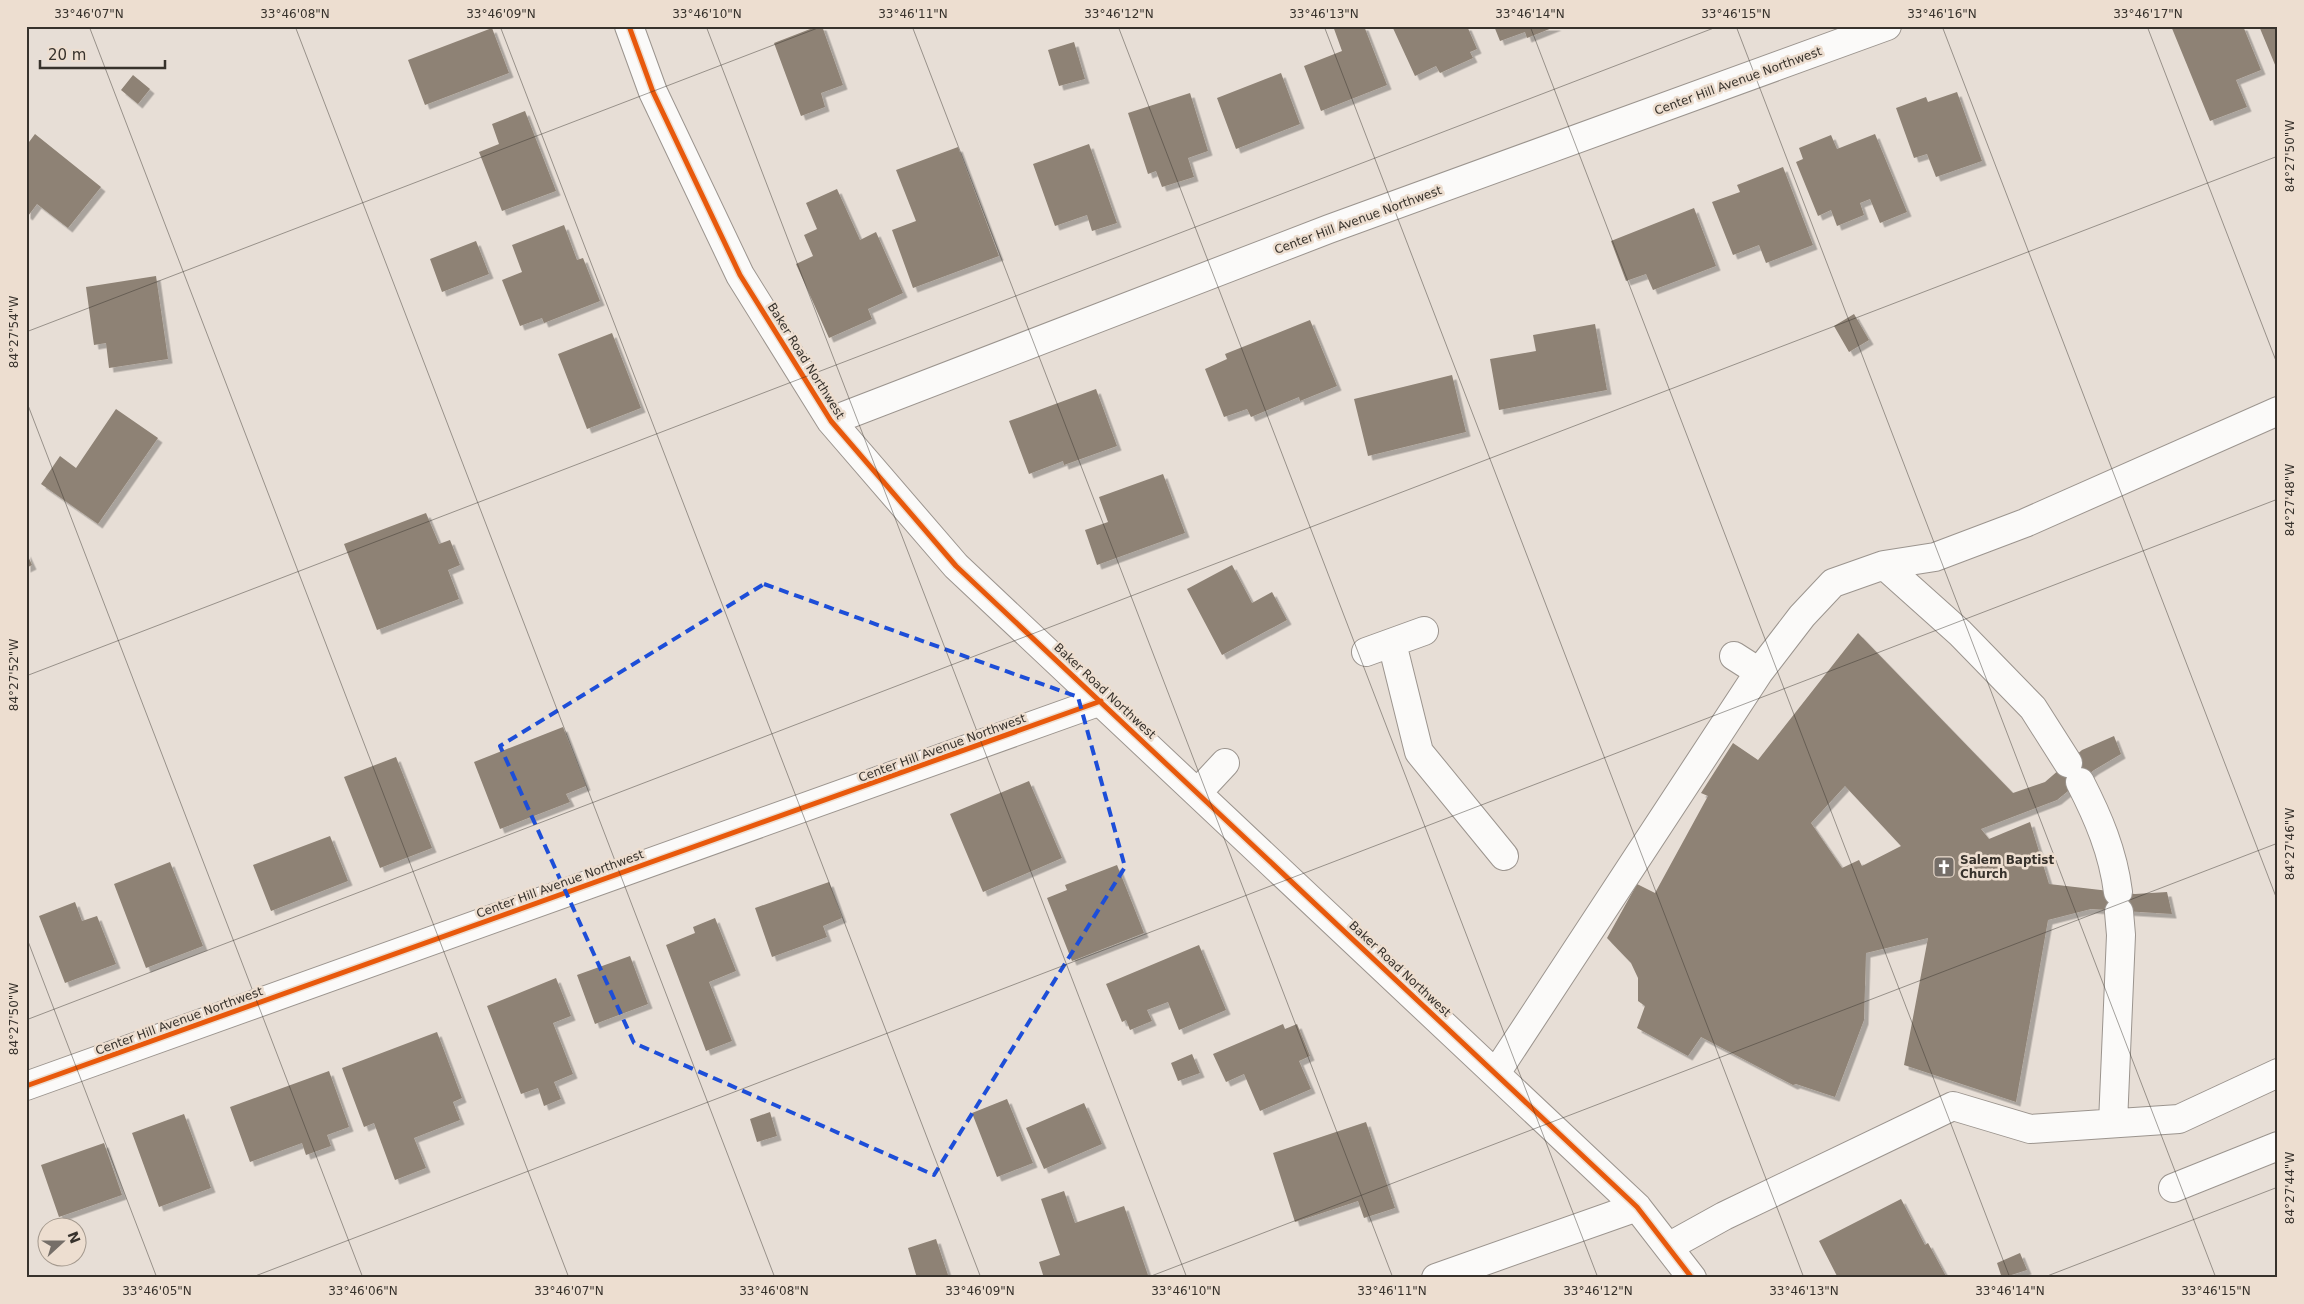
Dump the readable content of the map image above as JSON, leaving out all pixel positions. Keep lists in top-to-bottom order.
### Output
{
  "streets": {
    "street": ["Center Hill Avenue Northwest", "Baker Road Northwest"]
  },
  "crossings": [
    ["Center Hill Avenue Northwest", "Baker Road Northwest"]
  ],
  "places": {
    "church": ["Salem Baptist Church"]
  },
  "scale_bar": "20 m",
  "north": "right",
  "coordinates": [
    "33°46'07\"N",
    "33°46'08\"N",
    "33°46'09\"N",
    "33°46'10\"N",
    "33°46'11\"N",
    "33°46'12\"N",
    "33°46'13\"N",
    "33°46'14\"N",
    "33°46'15\"N",
    "33°46'16\"N",
    "33°46'17\"N",
    "84°27'50\"W",
    "84°27'54\"W",
    "84°27'48\"W",
    "84°27'52\"W",
    "84°27'46\"W",
    "84°27'44\"W",
    "33°46'05\"N",
    "33°46'06\"N"
  ]
}
